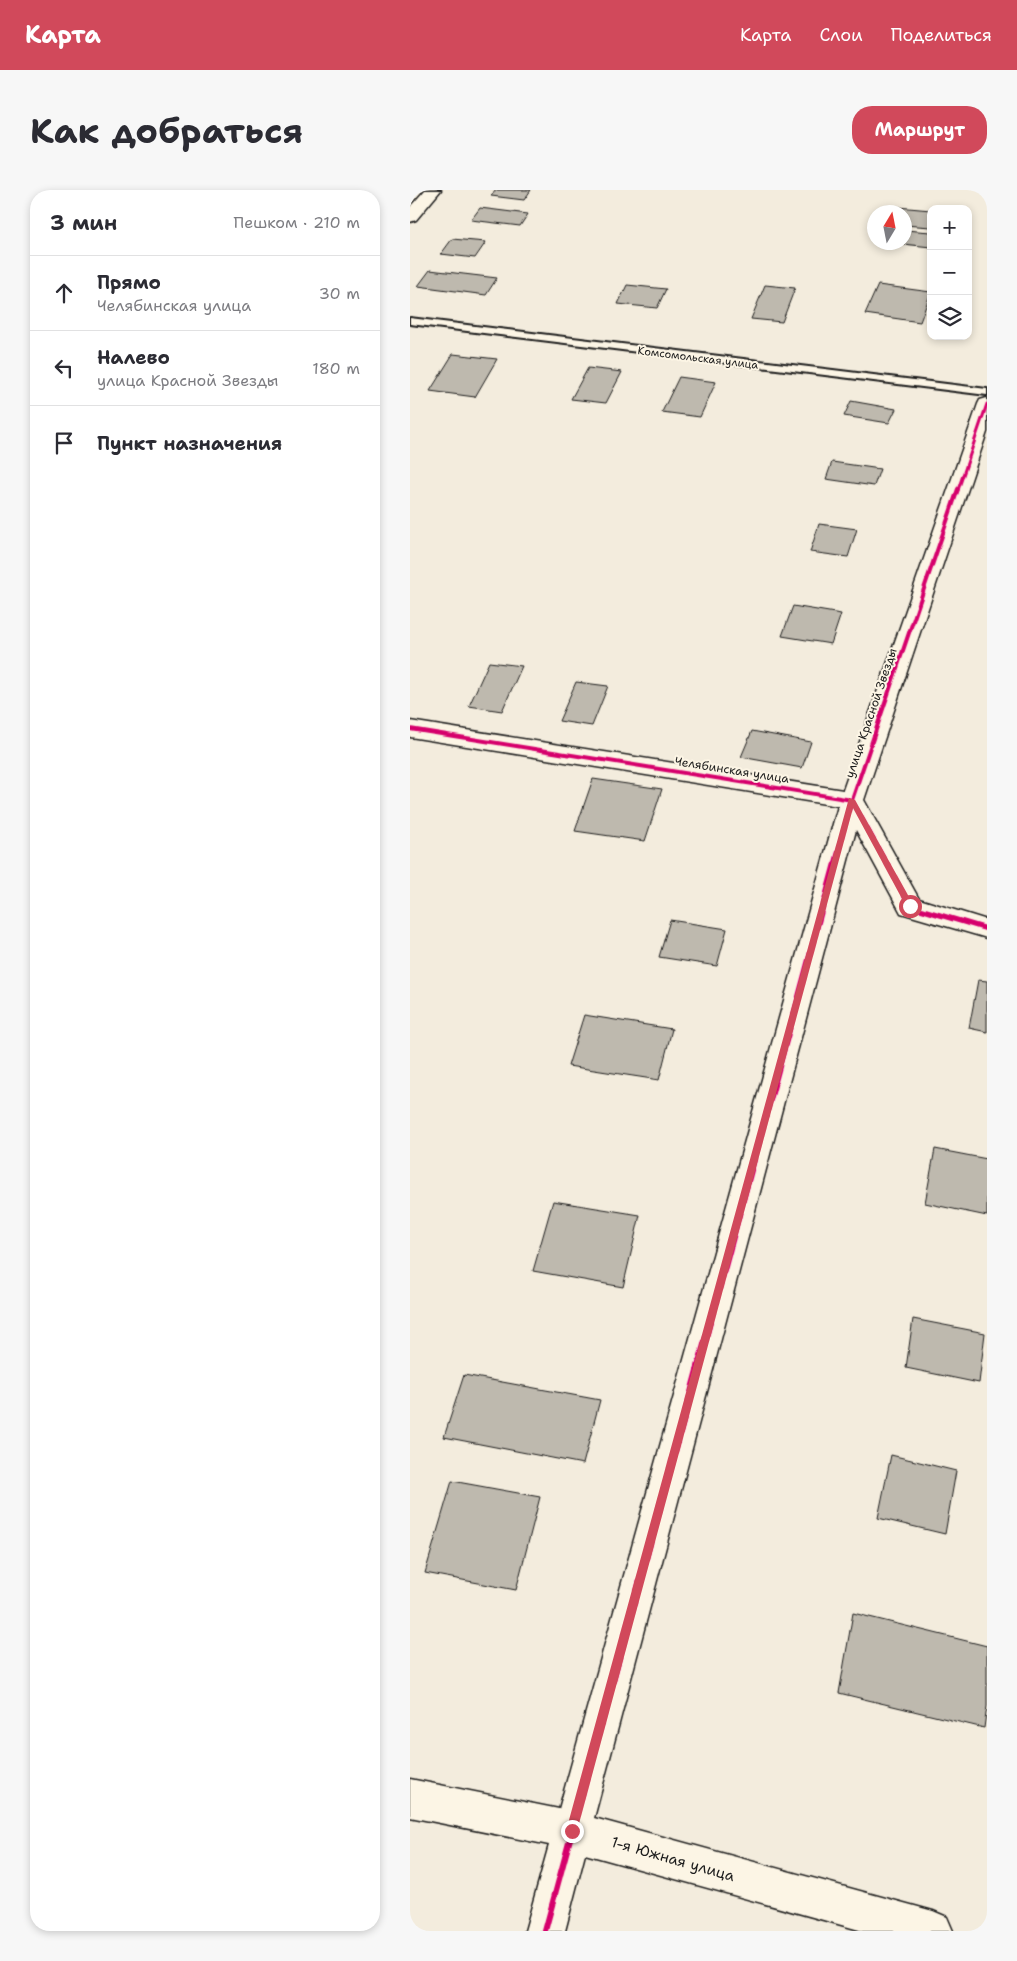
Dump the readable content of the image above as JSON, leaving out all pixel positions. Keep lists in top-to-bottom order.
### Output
{
  "streets": {
    "street": ["улица Красной Звезды", "Челябинская улица", "1-я Южная улица"],
    "lane": ["Комсомольская улица"]
  },
  "crossings": [
    ["улица Красной Звезды", "Челябинская улица"],
    ["улица Красной Звезды", "1-я Южная улица"]
  ],
  "north": "top",
  "page": {
    "header": "Карта",
    "nav": ["Карта", "Слои", "Поделиться"],
    "buttons": "Маршрут",
    "title": "Как добраться",
    "heading": ["3 мин", "Пешком · 210 m"],
    "map_buttons": ["+", "−"],
    "list": [
      ["Прямо", "Челябинская улица", "30 m"],
      ["Налево", "улица Красной Звезды", "180 m"],
      "Пункт назначения"
    ]
  }
}
